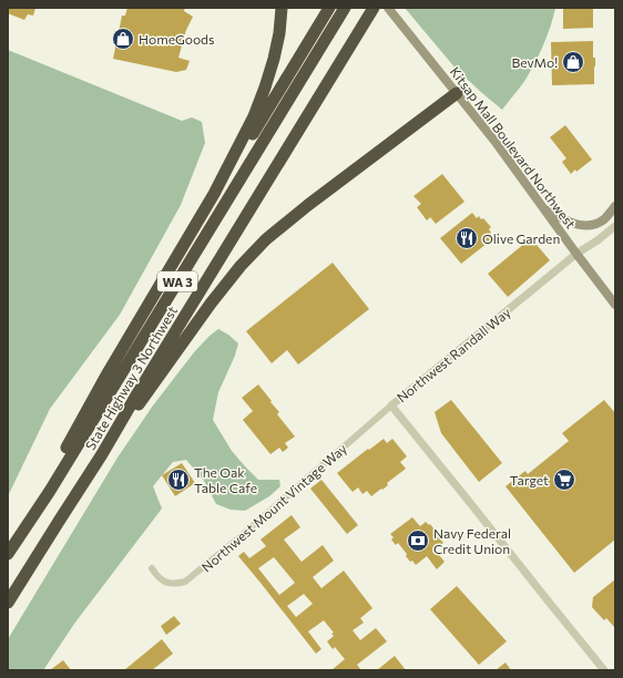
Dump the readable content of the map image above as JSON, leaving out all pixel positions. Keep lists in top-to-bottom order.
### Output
{
  "streets": {
    "highway": ["WA 3", "State Highway 3 Northwest"],
    "main road": ["Kitsap Mall Boulevard Northwest"],
    "street": ["Northwest Randall Way", "Northwest Mount Vintage Way"]
  },
  "crossings": [
    ["Kitsap Mall Boulevard Northwest", "Northwest Randall Way"],
    ["Northwest Randall Way", "Northwest Mount Vintage Way"]
  ],
  "places": {
    "shop": ["HomeGoods", "BevMo!"],
    "restaurant": ["Olive Garden", "The Oak Table Cafe"],
    "supermarket": ["Target"],
    "bank": ["Navy Federal Credit Union"]
  }
}
